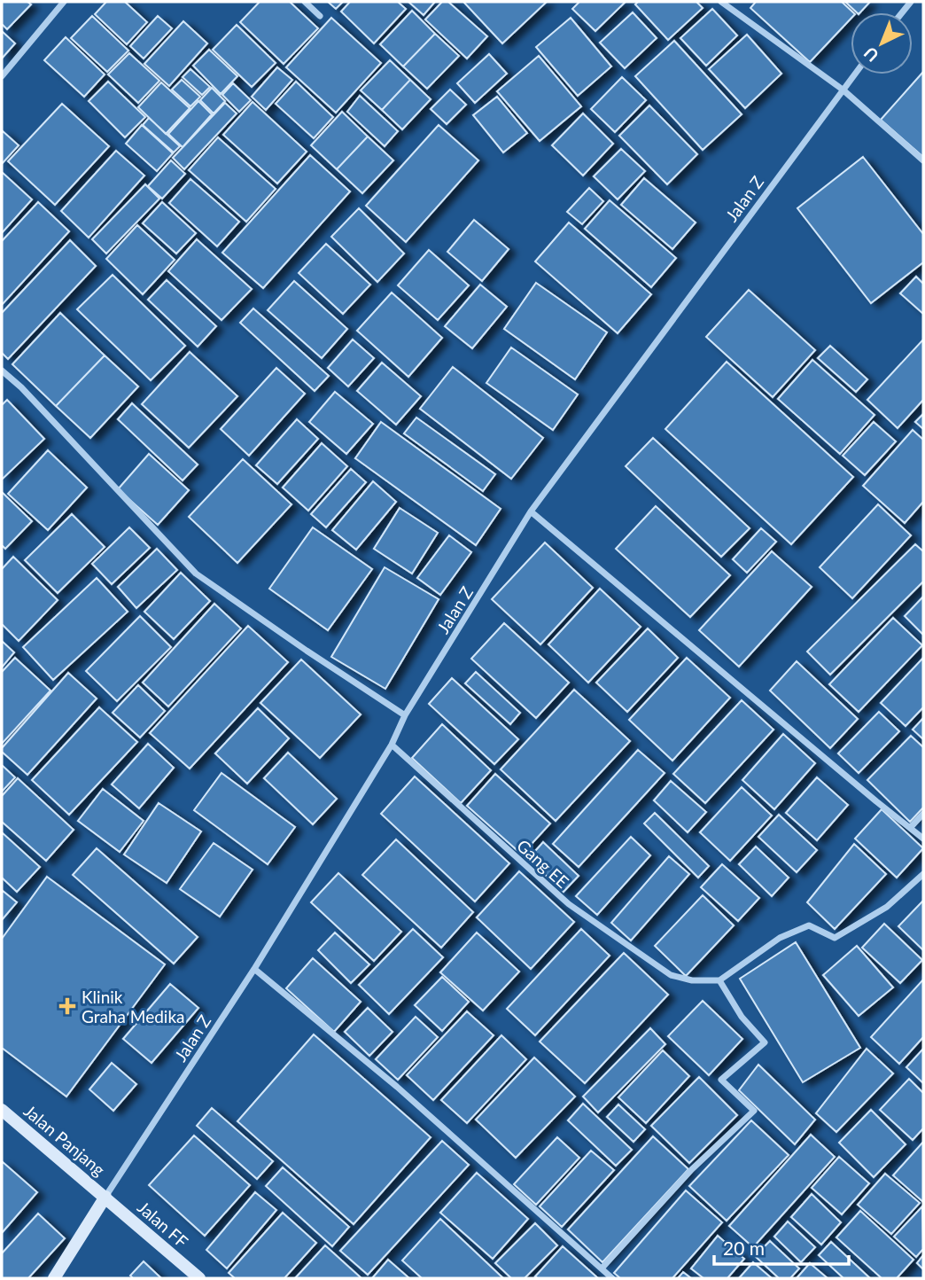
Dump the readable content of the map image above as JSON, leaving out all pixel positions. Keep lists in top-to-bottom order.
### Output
{
  "streets": {
    "street": [
      "Jalan Z",
      "Gang EE",
      "Jalan Panjang",
      "Jalan FF"
    ]
  },
  "crossings": [
    ["Jalan Z", "Gang EE"],
    ["Jalan Z", "Jalan Panjang"],
    ["Jalan Z", "Jalan FF"],
    ["Jalan Panjang", "Jalan FF"]
  ],
  "places": {
    "health": ["Klinik Graha Medika"]
  },
  "scale_bar": "20 m",
  "north": "bottom left"
}
